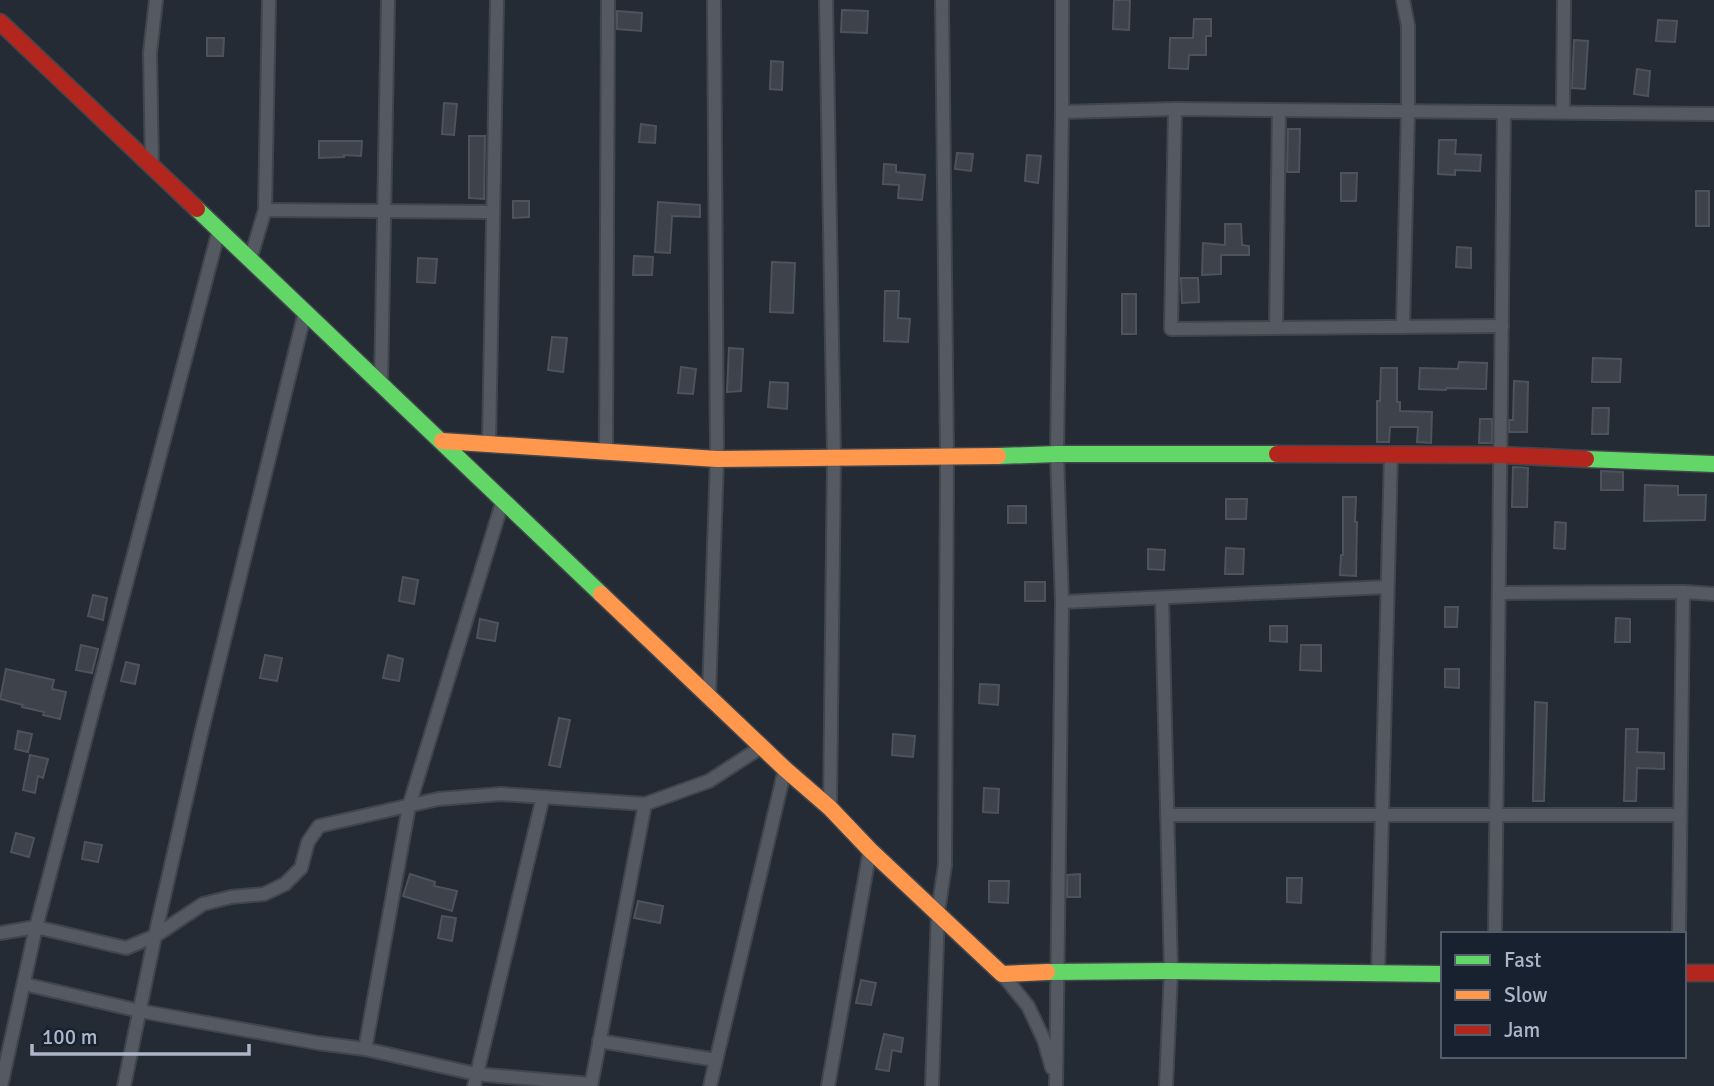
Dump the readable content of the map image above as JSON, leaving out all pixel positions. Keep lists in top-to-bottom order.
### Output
{
  "legend": ["Fast", "Slow", "Jam"],
  "scale_bar": "100 m"
}
